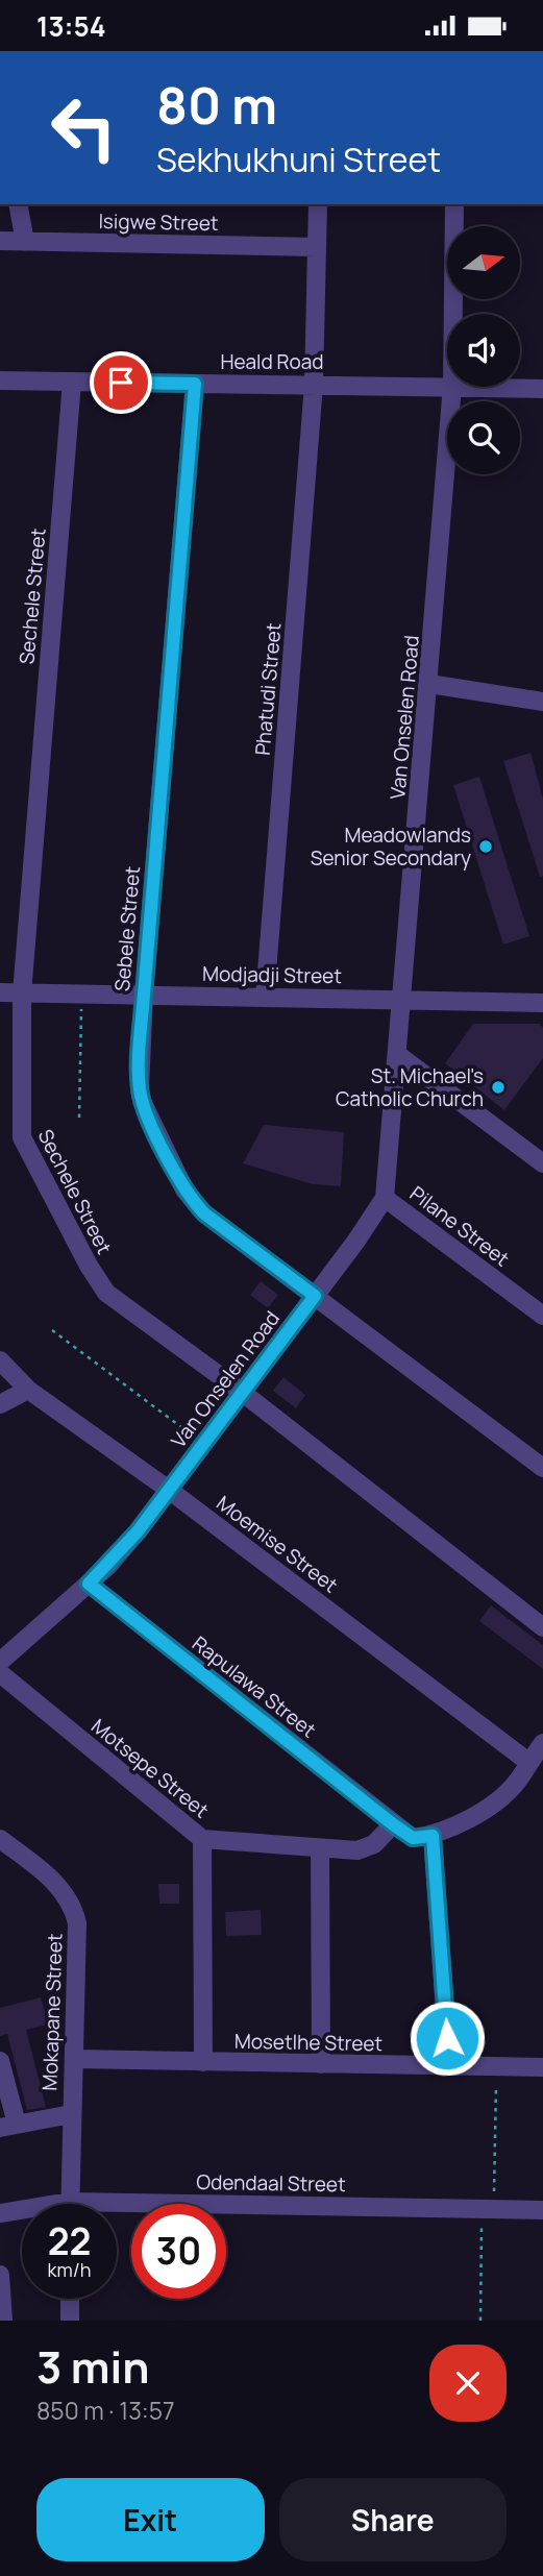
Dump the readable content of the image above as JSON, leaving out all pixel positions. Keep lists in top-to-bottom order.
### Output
{
  "streets": {
    "street": [
      "Isigwe Street",
      "Heald Road",
      "Sechele Street",
      "Phatudi Street",
      "Van Onselen Road",
      "Sebele Street",
      "Modjadji Street",
      "Pilane Street",
      "Moemise Street",
      "Rapulawa Street",
      "Motsepe Street",
      "Mokapane Street",
      "Mosetlhe Street",
      "Odendaal Street"
    ]
  },
  "crossings": [
    ["Isigwe Street", "Phatudi Street"],
    ["Heald Road", "Sechele Street"],
    ["Heald Road", "Phatudi Street"],
    ["Heald Road", "Sebele Street"],
    ["Sechele Street", "Van Onselen Road"],
    ["Sechele Street", "Modjadji Street"],
    ["Phatudi Street", "Modjadji Street"],
    ["Van Onselen Road", "Sebele Street"],
    ["Van Onselen Road", "Modjadji Street"],
    ["Van Onselen Road", "Pilane Street"],
    ["Van Onselen Road", "Moemise Street"],
    ["Van Onselen Road", "Rapulawa Street"],
    ["Sebele Street", "Modjadji Street"],
    ["Motsepe Street", "Mosetlhe Street"],
    ["Mokapane Street", "Mosetlhe Street"]
  ],
  "places": ["Meadowlands Senior Secondary", "St. Michael's Catholic Church"],
  "north": "right",
  "page": {
    "status": "13:54",
    "turn": ["80 m", "Sekhukhuni Street"],
    "speed": "22 km/h",
    "limit": "30",
    "heading": ["3 min", "850 m · 13:57"],
    "buttons": ["Exit", "Share"]
  }
}
